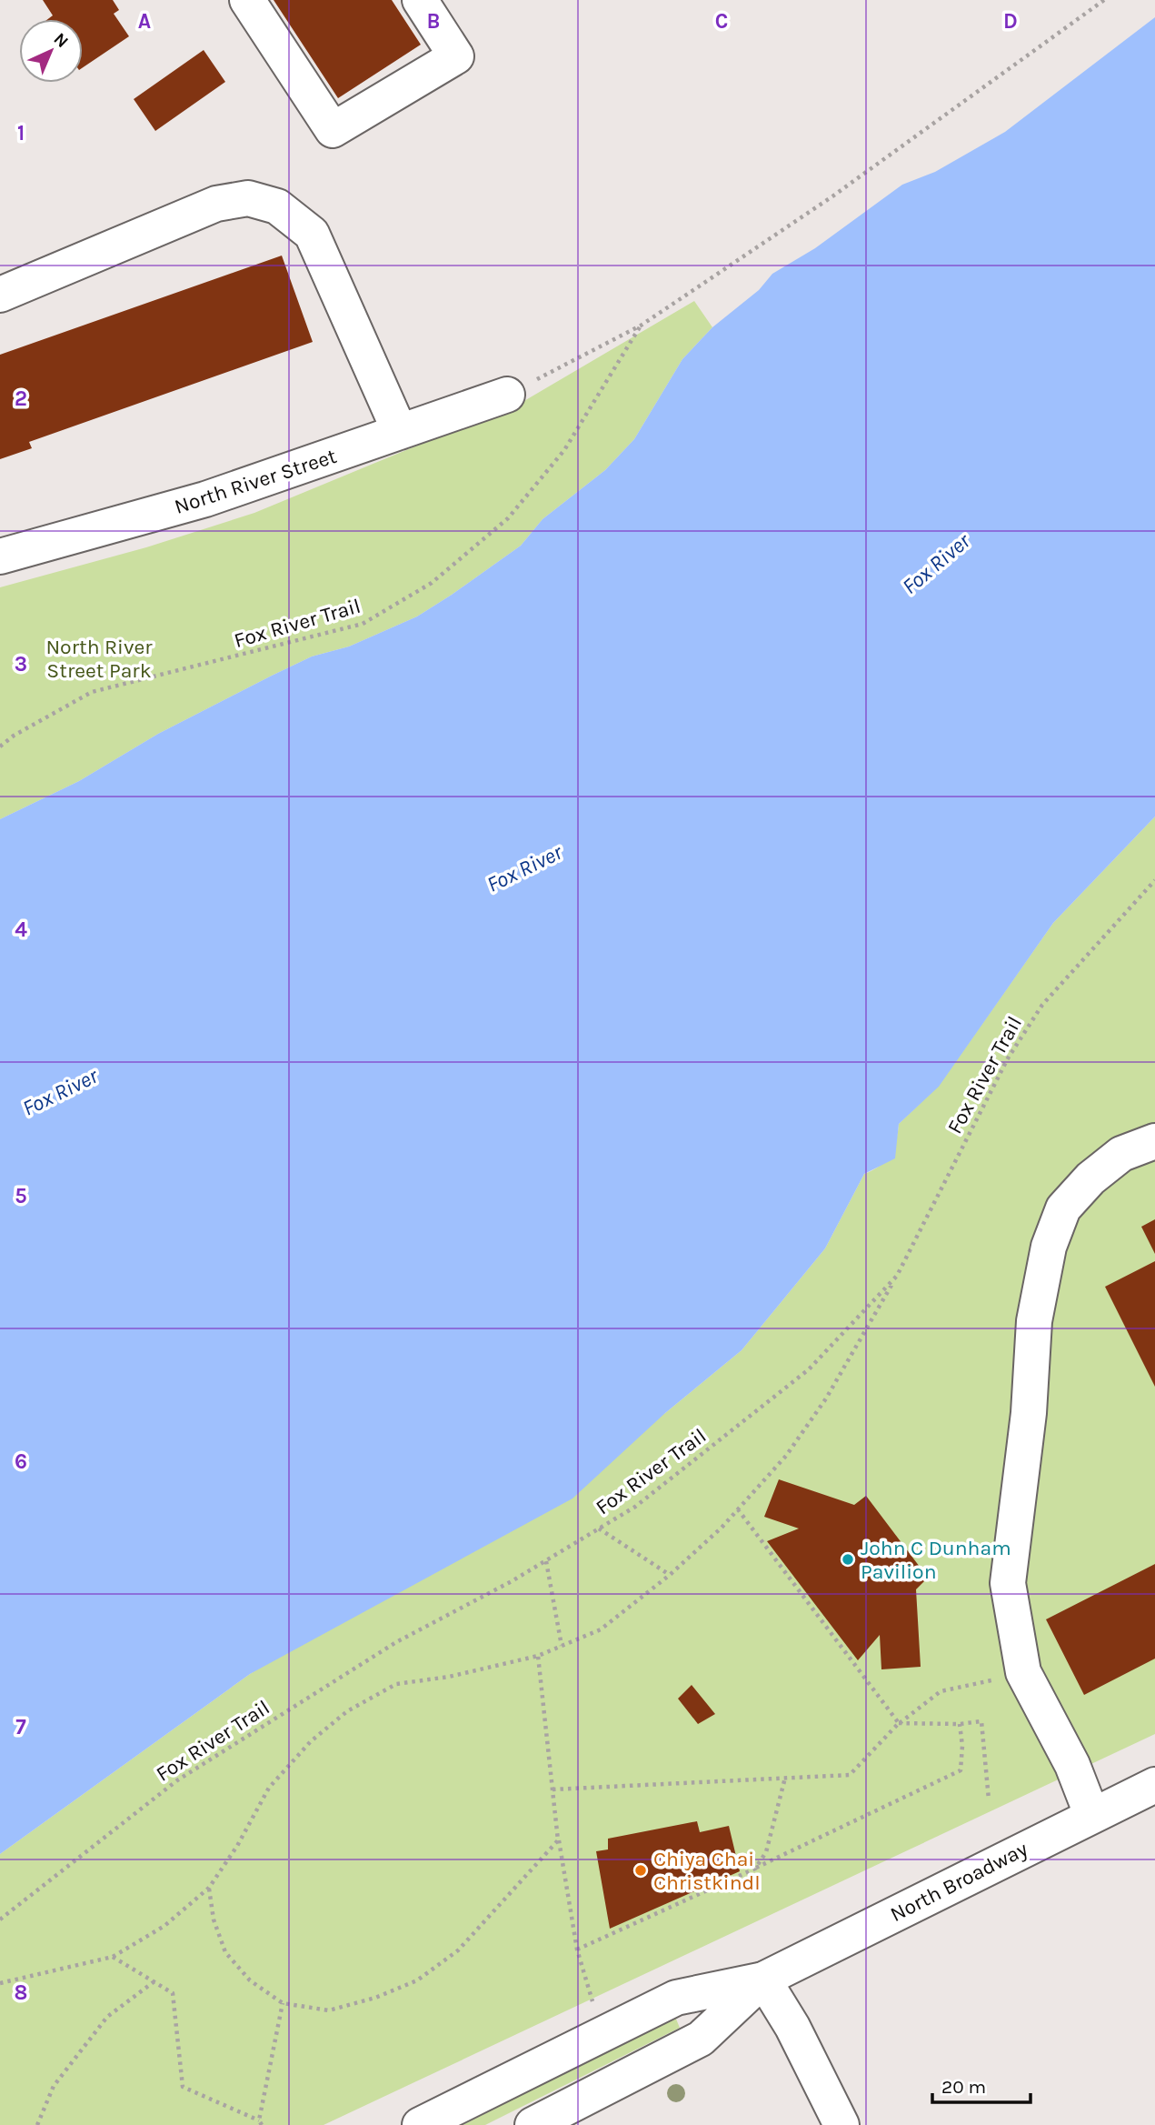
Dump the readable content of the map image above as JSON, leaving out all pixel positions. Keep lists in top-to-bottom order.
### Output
{
  "streets": {
    "main road": ["North River Street", "North Broadway"],
    "path": ["Fox River Trail"]
  },
  "water": ["Fox River"],
  "parks": ["North River Street Park"],
  "places": ["John C Dunham Pavilion", "Chiya Chai Christkindl"],
  "scale_bar": "20 m",
  "north": "top right",
  "grid": {
    "columns": [
      "A",
      "B",
      "C",
      "D"
    ],
    "rows": [
      "1",
      "2",
      "3",
      "4",
      "5",
      "6",
      "7",
      "8"
    ]
  }
}
